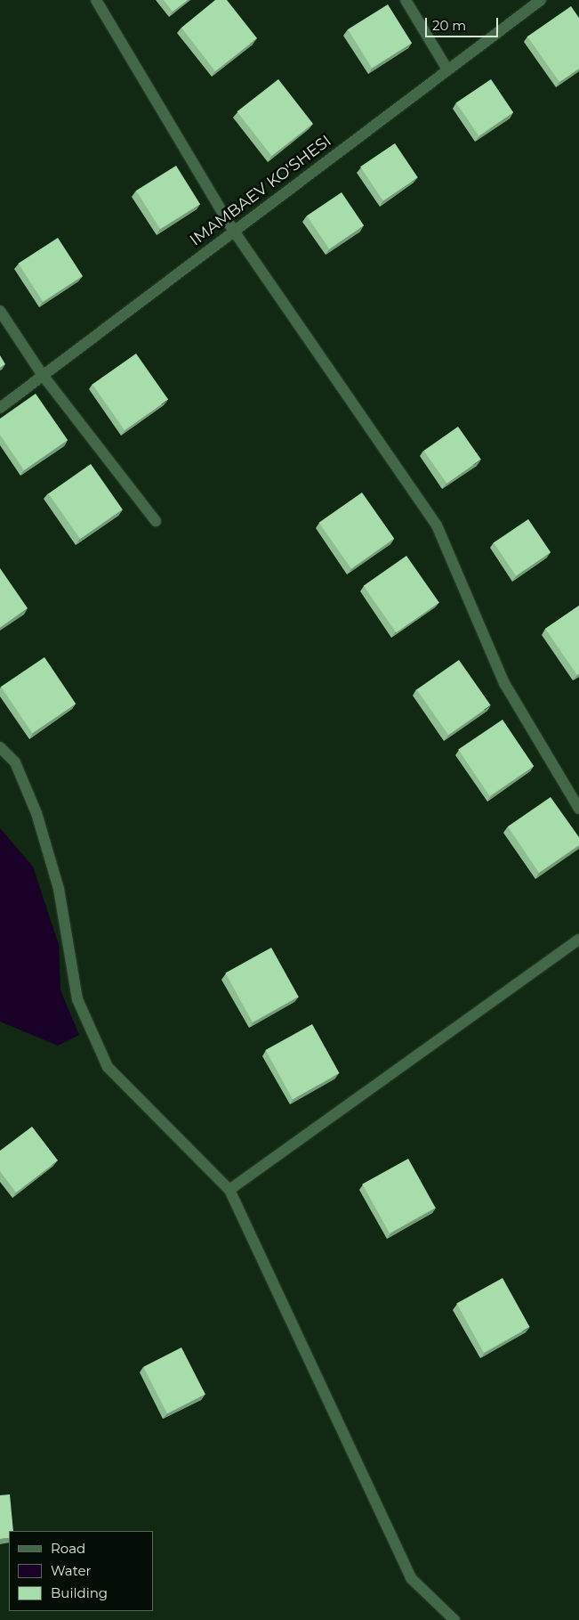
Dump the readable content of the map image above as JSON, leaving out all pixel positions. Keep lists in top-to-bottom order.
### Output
{
  "streets": {
    "street": ["IMAMBAEV KO'SHESI"]
  },
  "legend": ["Road", "Water", "Building"],
  "scale_bar": "20 m"
}
